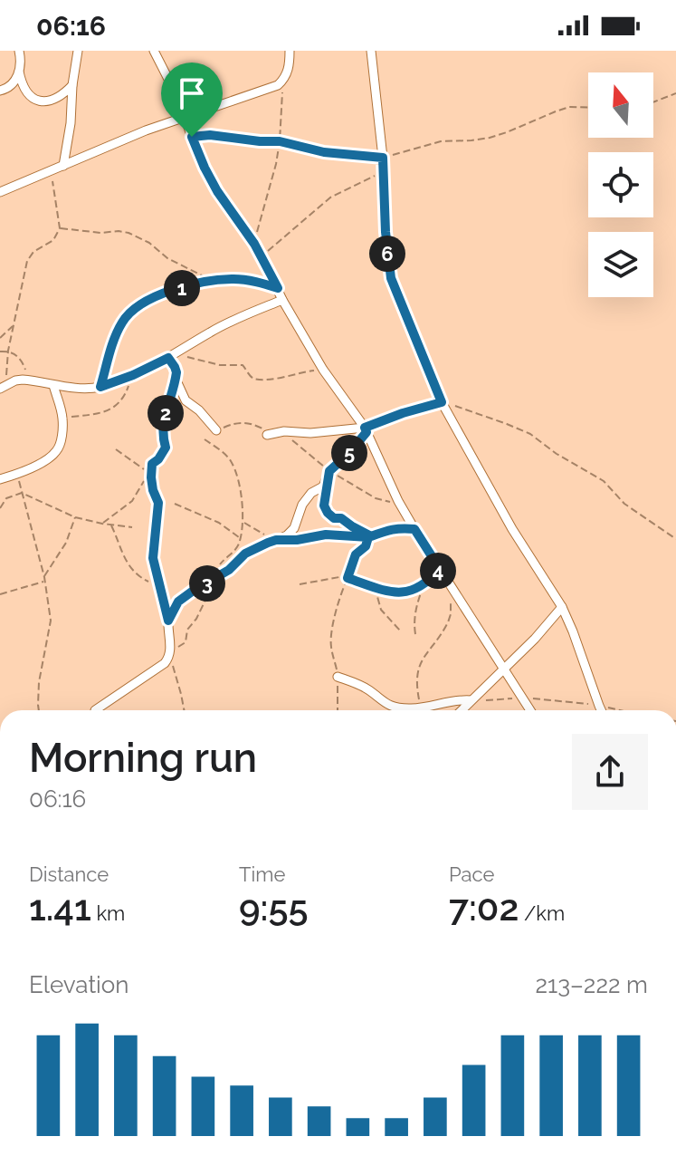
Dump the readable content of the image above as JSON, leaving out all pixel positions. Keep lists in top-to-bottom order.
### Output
{
  "north": "top",
  "page": {
    "status": "06:16",
    "pins": [
      "6",
      "1",
      "2",
      "5",
      "4",
      "3"
    ],
    "heading": ["Morning run", "06:16"],
    "stats": [
      ["Distance", "1.41 km"],
      ["Time", "9:55"],
      ["Pace", "7:02 /km"]
    ],
    "chart": ["Elevation", "213–222 m"]
  }
}
